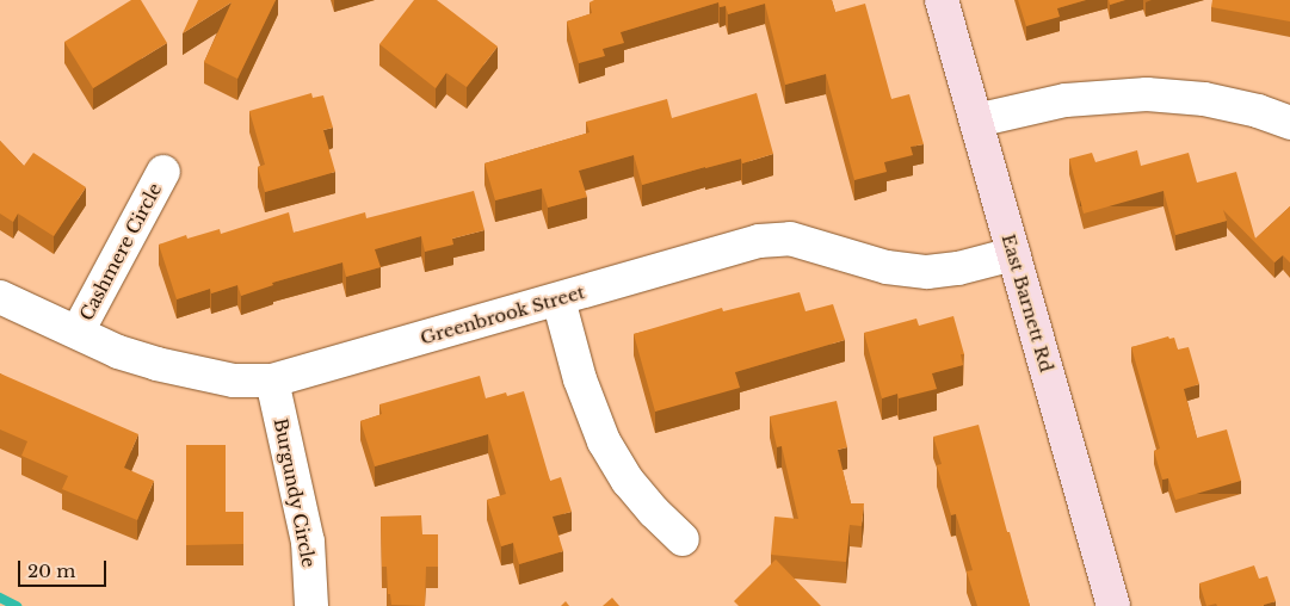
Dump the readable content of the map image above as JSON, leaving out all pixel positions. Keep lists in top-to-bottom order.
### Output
{
  "streets": {
    "main road": ["East Barnett Rd"],
    "street": ["Cashmere Circle", "Greenbrook Street", "Burgundy Circle"]
  },
  "crossings": [
    ["Cashmere Circle", "Greenbrook Street"],
    ["East Barnett Rd", "Greenbrook Street"],
    ["Greenbrook Street", "Burgundy Circle"]
  ],
  "scale_bar": "20 m"
}
